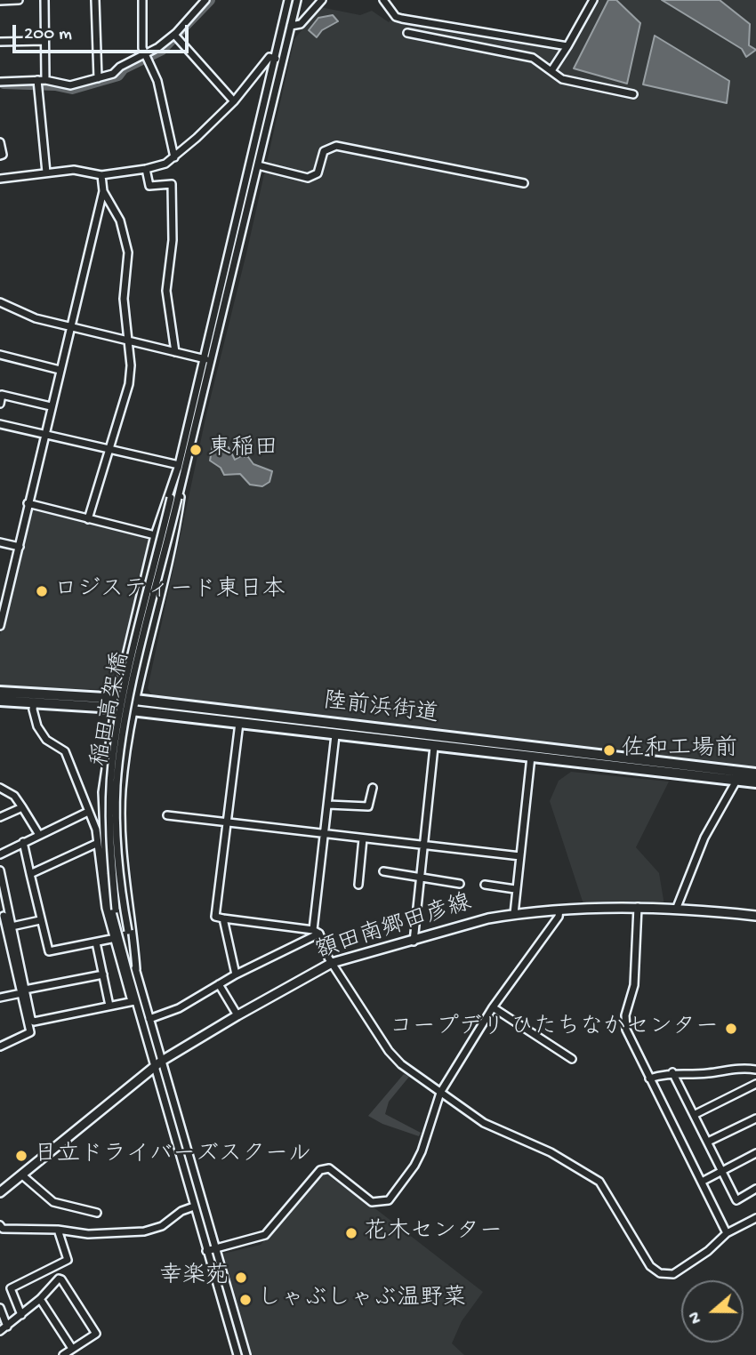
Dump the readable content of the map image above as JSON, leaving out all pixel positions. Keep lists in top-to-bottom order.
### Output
{
  "streets": {
    "highway": ["陸前浜街道"],
    "main road": ["額田南郷田彦線"],
    "street": ["稲田高架橋"]
  },
  "places": [
    "東稲田",
    "ロジスティード東日本",
    "佐和工場前",
    "コープデリ ひたちなかセンター",
    "日立ドライバーズスクール",
    "花木センター",
    "幸楽苑",
    "しゃぶしゃぶ温野菜"
  ],
  "scale_bar": "200 m",
  "north": "left"
}
